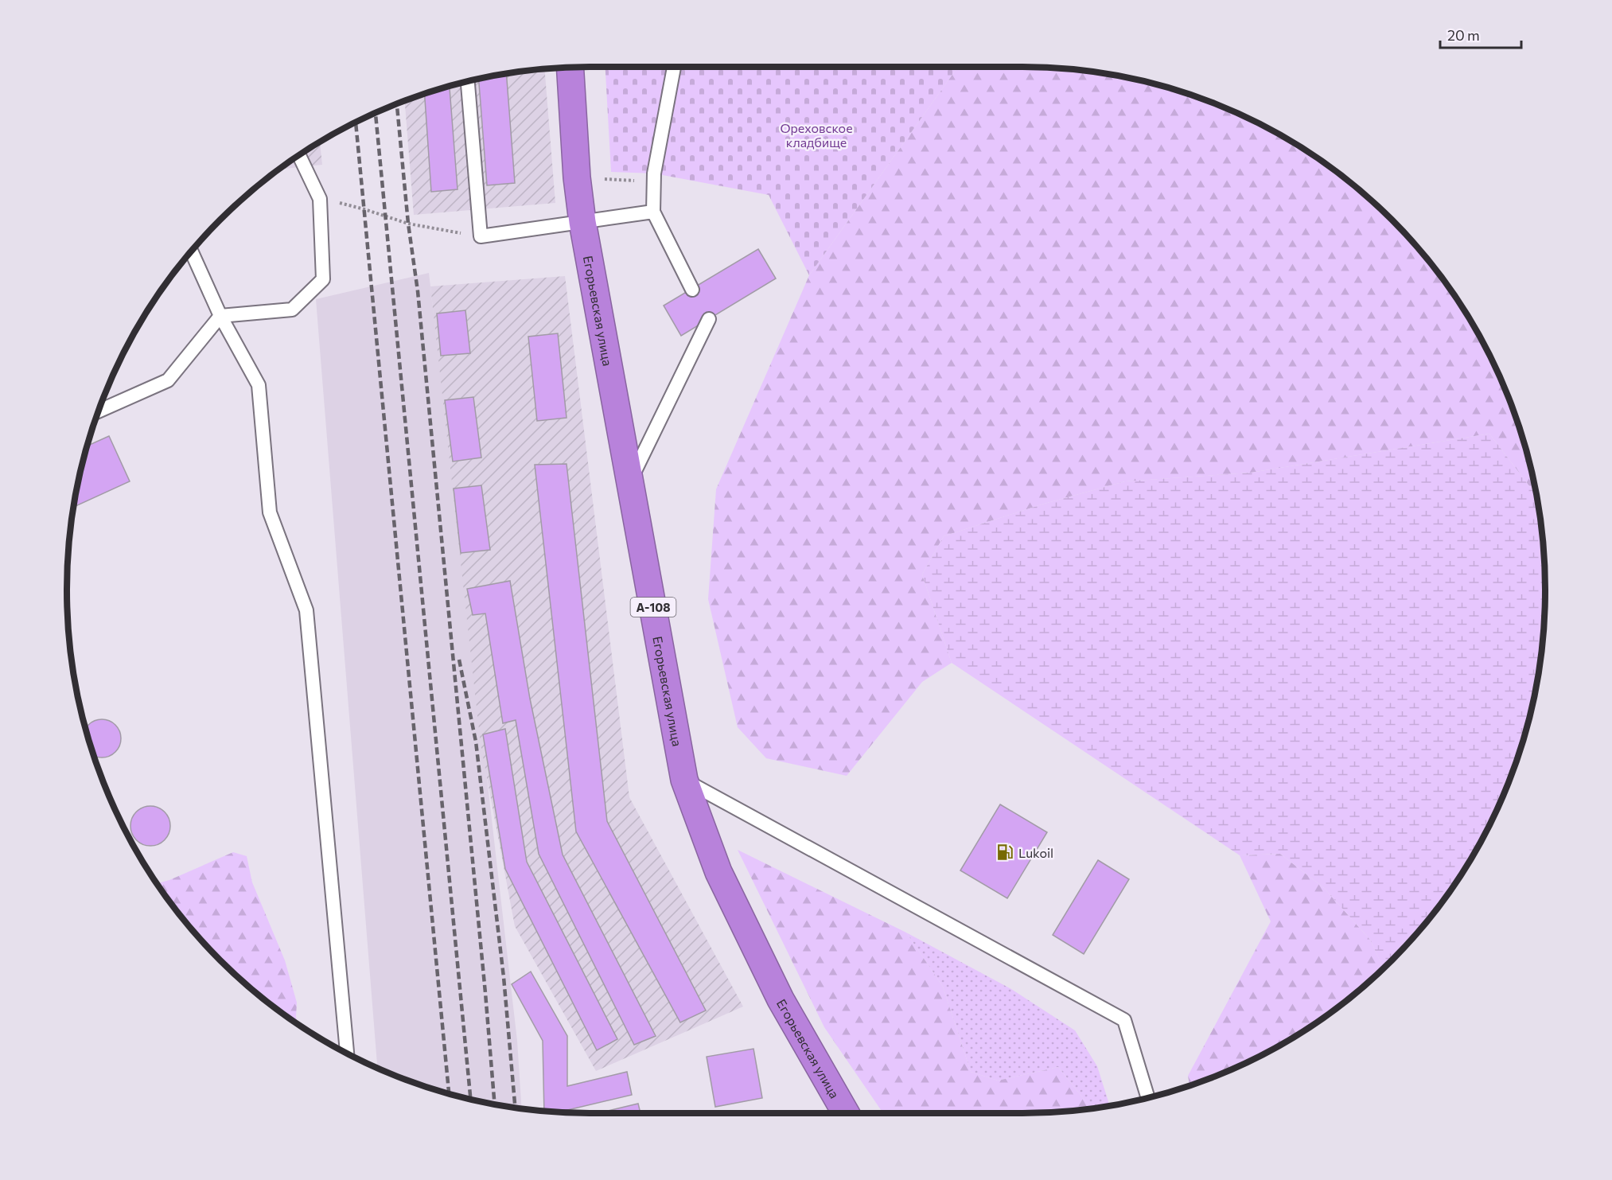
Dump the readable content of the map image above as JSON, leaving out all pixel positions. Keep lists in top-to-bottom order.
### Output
{
  "streets": {
    "highway": ["Егорьевская улица", "А-108"]
  },
  "parks": ["Ореховское кладбище"],
  "places": {
    "fuel station": ["Lukoil"]
  },
  "scale_bar": "20 m"
}
